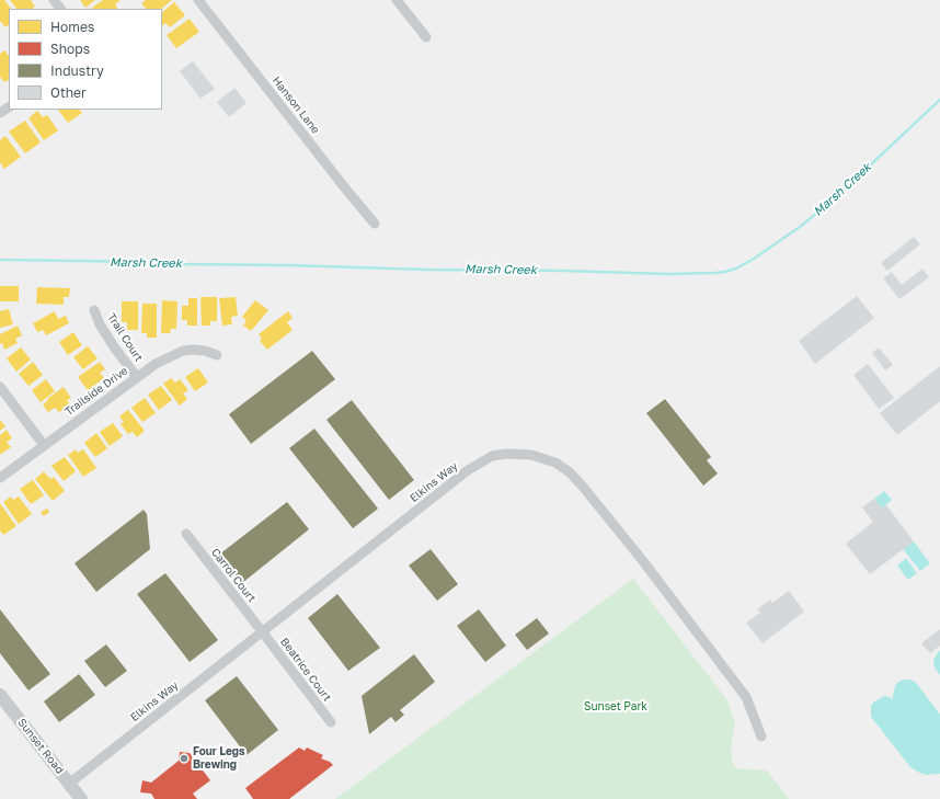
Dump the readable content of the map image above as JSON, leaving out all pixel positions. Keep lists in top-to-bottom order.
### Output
{
  "streets": {
    "street": [
      "Hanson Lane",
      "Trail Court",
      "Trailside Drive",
      "Elkins Way",
      "Carrol Court",
      "Beatrice Court",
      "Sunset Road"
    ]
  },
  "crossings": [
    ["Trail Court", "Trailside Drive"],
    ["Elkins Way", "Carrol Court"],
    ["Elkins Way", "Beatrice Court"],
    ["Elkins Way", "Sunset Road"],
    ["Carrol Court", "Beatrice Court"]
  ],
  "water": ["Marsh Creek"],
  "parks": ["Sunset Park"],
  "places": ["Four Legs Brewing"],
  "legend": [
    "Homes",
    "Shops",
    "Industry",
    "Other"
  ]
}
